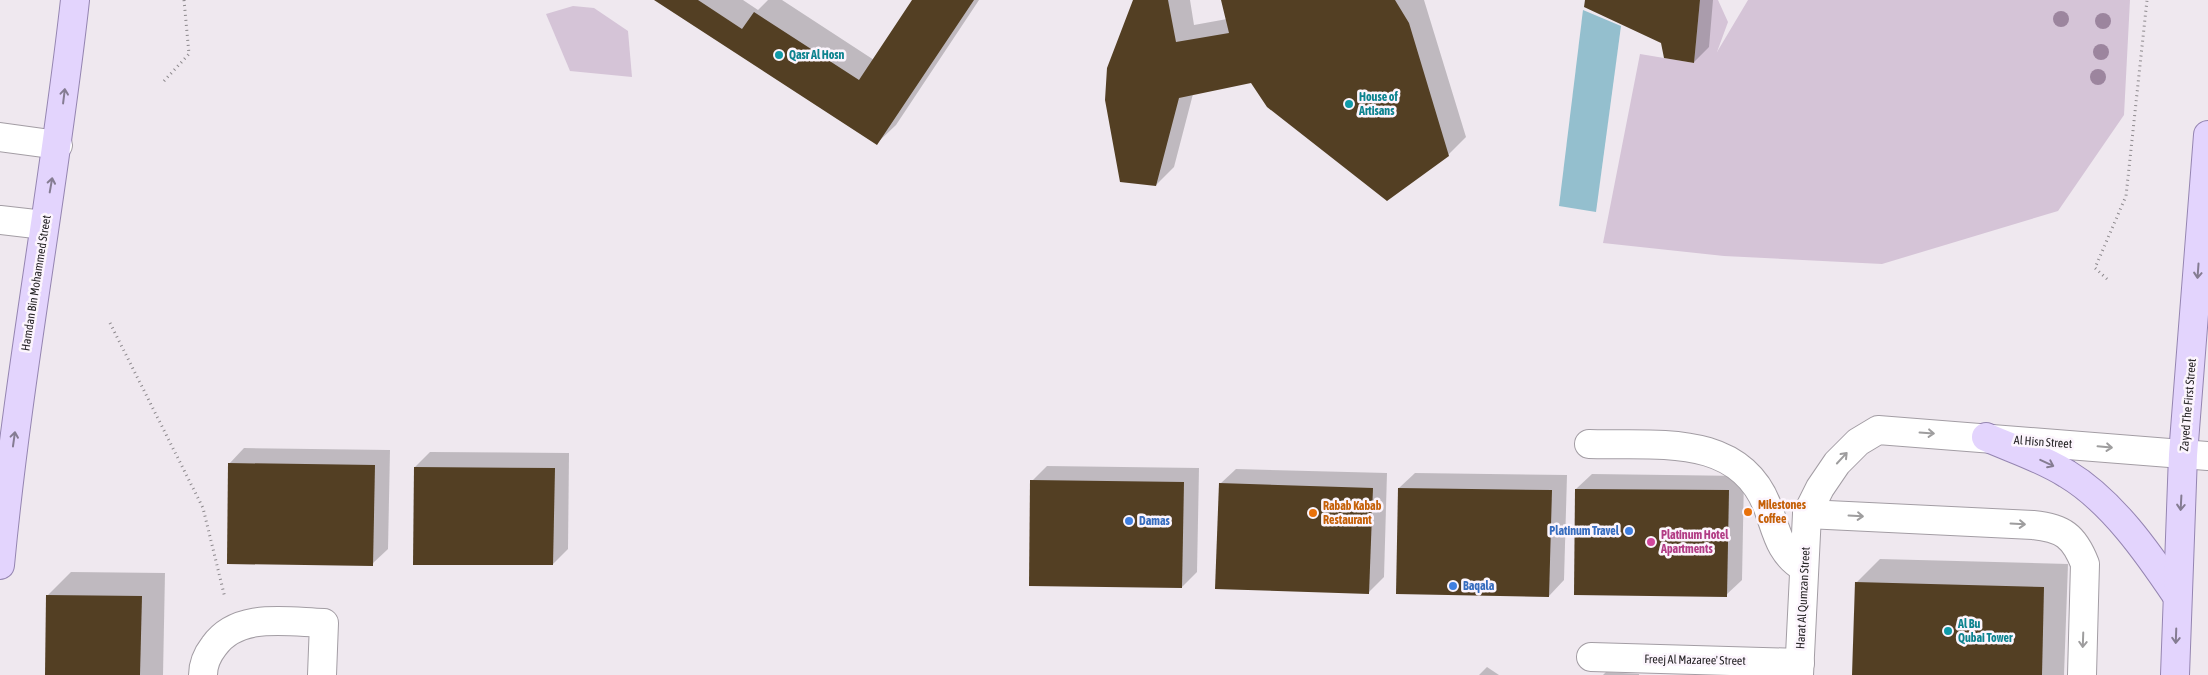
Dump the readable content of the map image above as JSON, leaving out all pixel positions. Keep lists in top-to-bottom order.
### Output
{
  "streets": {
    "main road": ["Hamdan Bin Mohammed Street", "Zayed The First Street"],
    "street": ["Al Hisn Street", "Harat Al Qumzan Street", "Freej Al Mazaree' Street"]
  },
  "crossings": [
    ["Zayed The First Street", "Al Hisn Street"],
    ["Al Hisn Street", "Harat Al Qumzan Street"],
    ["Harat Al Qumzan Street", "Freej Al Mazaree' Street"]
  ],
  "one_way": [
    "Hamdan Bin Mohammed Street",
    "Zayed The First Street",
    "Al Hisn Street",
    "Harat Al Qumzan Street"
  ],
  "places": [
    "Qasr Al Hosn",
    "House of Artisans",
    "Milestones Coffee",
    "Rabab Kabab Restaurant",
    "Damas",
    "Platinum Travel",
    "Platinum Hotel Apartments",
    "Baqala",
    "Al Bu Qubai Tower"
  ]
}
